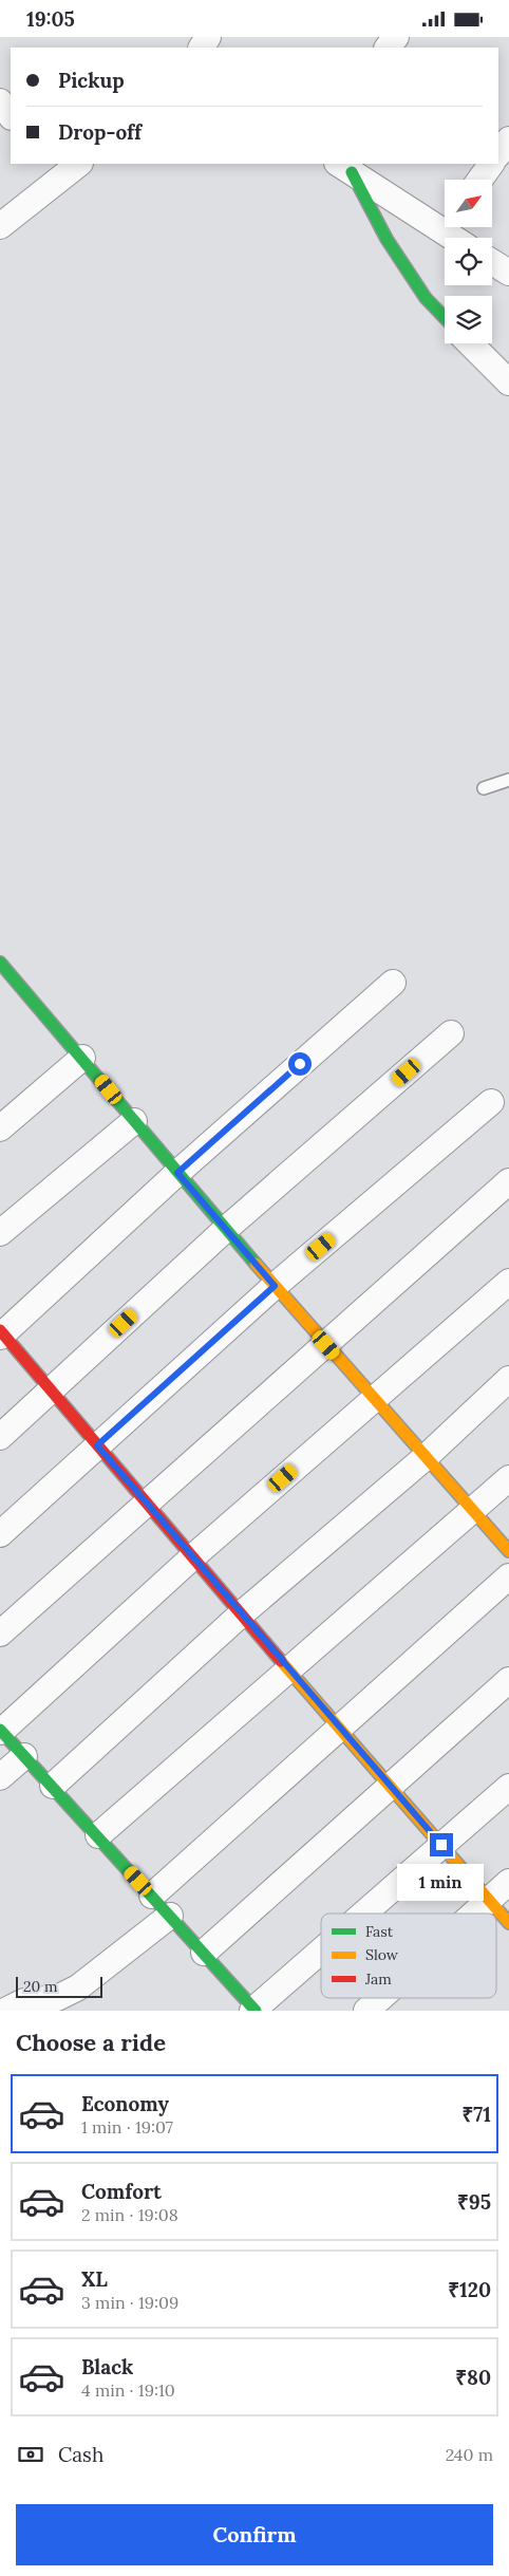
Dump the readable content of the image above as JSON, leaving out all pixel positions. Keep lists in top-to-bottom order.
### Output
{
  "legend": ["Fast", "Slow", "Jam"],
  "scale_bar": "20 m",
  "north": "top right",
  "page": {
    "status": "19:05",
    "banner": ["Pickup", "Drop-off"],
    "bubble": "1 min",
    "scale": "20 m",
    "heading": "Choose a ride",
    "list": [
      {
        "name": "Economy",
        "note": "1 min · 19:07",
        "value": "₹71"
      },
      {
        "name": "Comfort",
        "note": "2 min · 19:08",
        "value": "₹95"
      },
      {
        "name": "XL",
        "note": "3 min · 19:09",
        "value": "₹120"
      },
      {
        "name": "Black",
        "note": "4 min · 19:10",
        "value": "₹80"
      }
    ],
    "pay": ["Cash", "240 m"],
    "buttons": "Confirm"
  }
}
